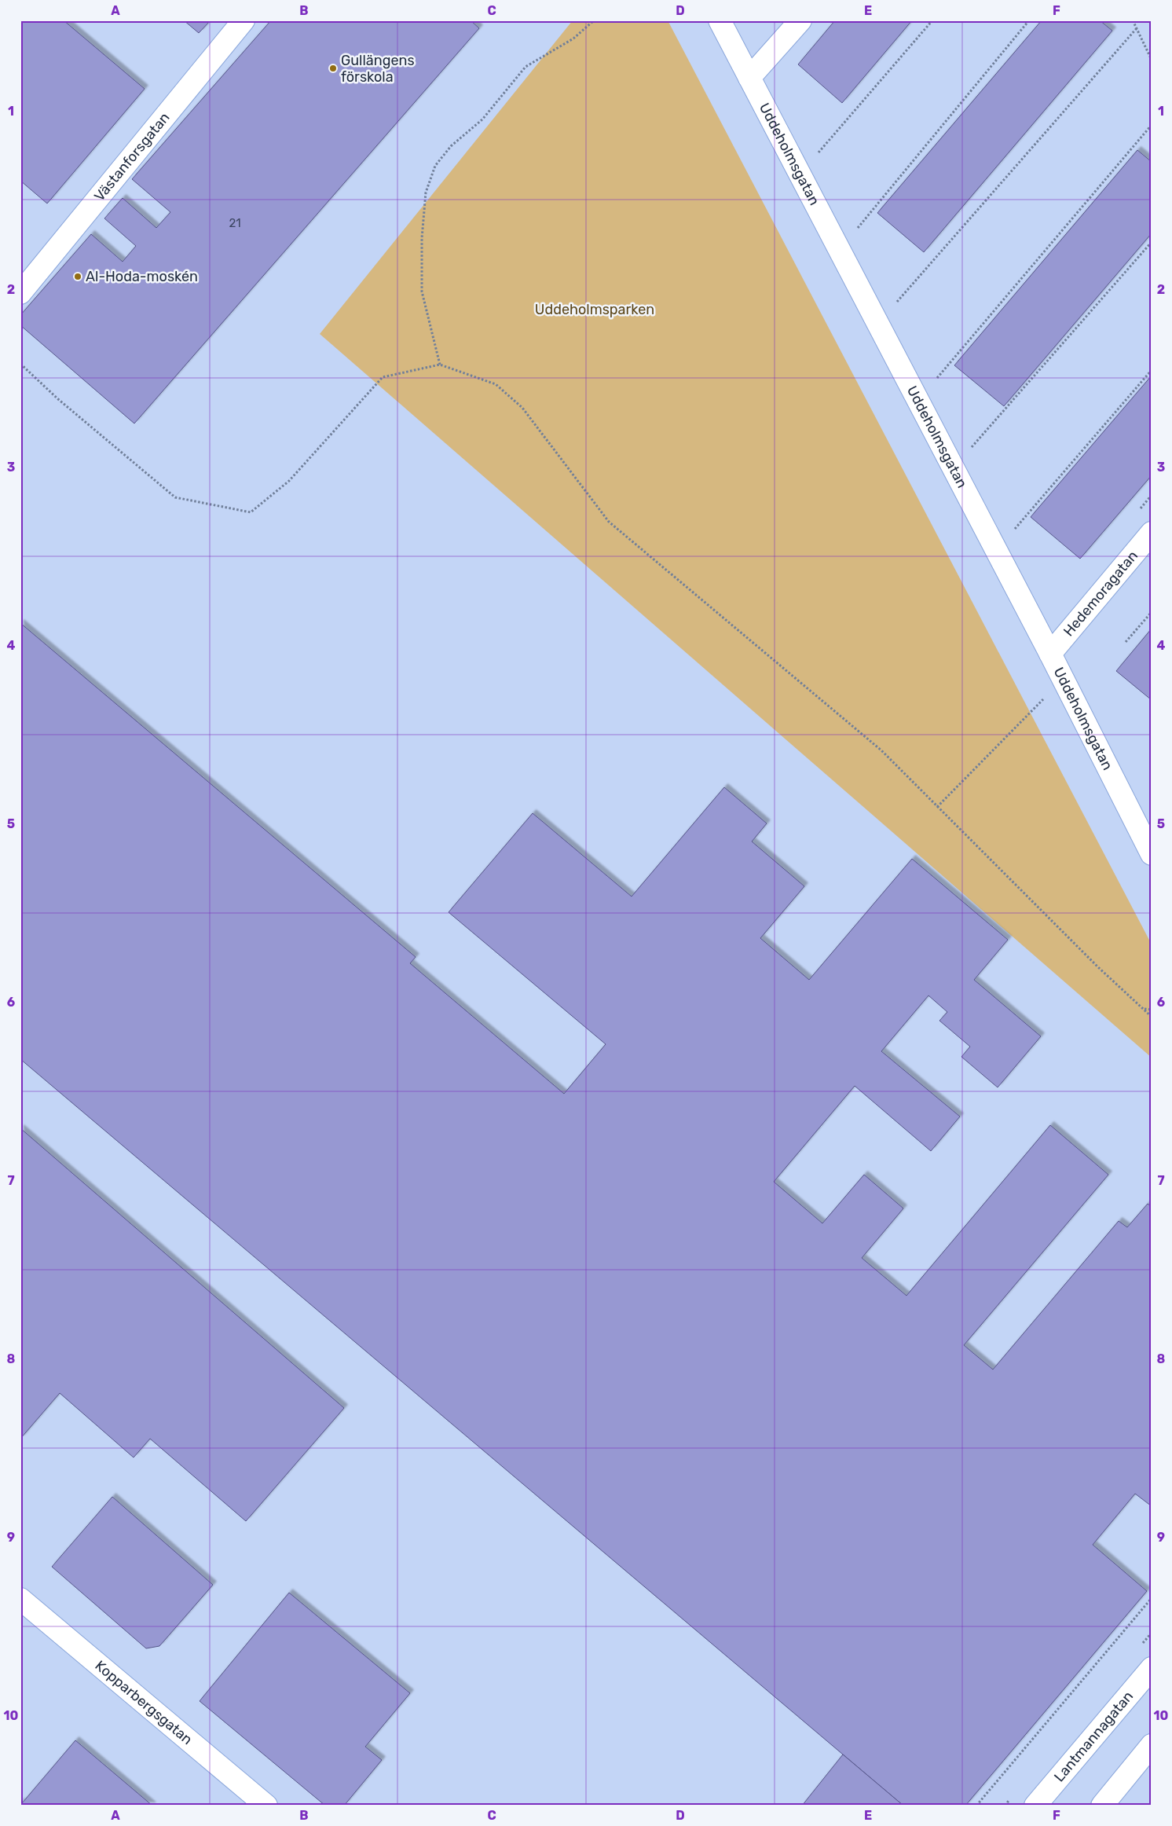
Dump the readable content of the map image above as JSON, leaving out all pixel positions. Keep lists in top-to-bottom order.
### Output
{
  "streets": {
    "street": [
      "Uddeholmsgatan",
      "Västanforsgatan",
      "Hedemoragatan",
      "Kopparbergsgatan",
      "Lantmannagatan"
    ]
  },
  "crossings": [
    ["Uddeholmsgatan", "Hedemoragatan"]
  ],
  "parks": ["Uddeholmsparken"],
  "places": ["Gullängens förskola", "Al-Hoda-moskén"],
  "house_numbers": ["21"],
  "grid": {
    "columns": [
      "A",
      "B",
      "C",
      "D",
      "E",
      "F"
    ],
    "rows": [
      "1",
      "2",
      "3",
      "4",
      "5",
      "6",
      "7",
      "8",
      "9",
      "10"
    ]
  }
}
